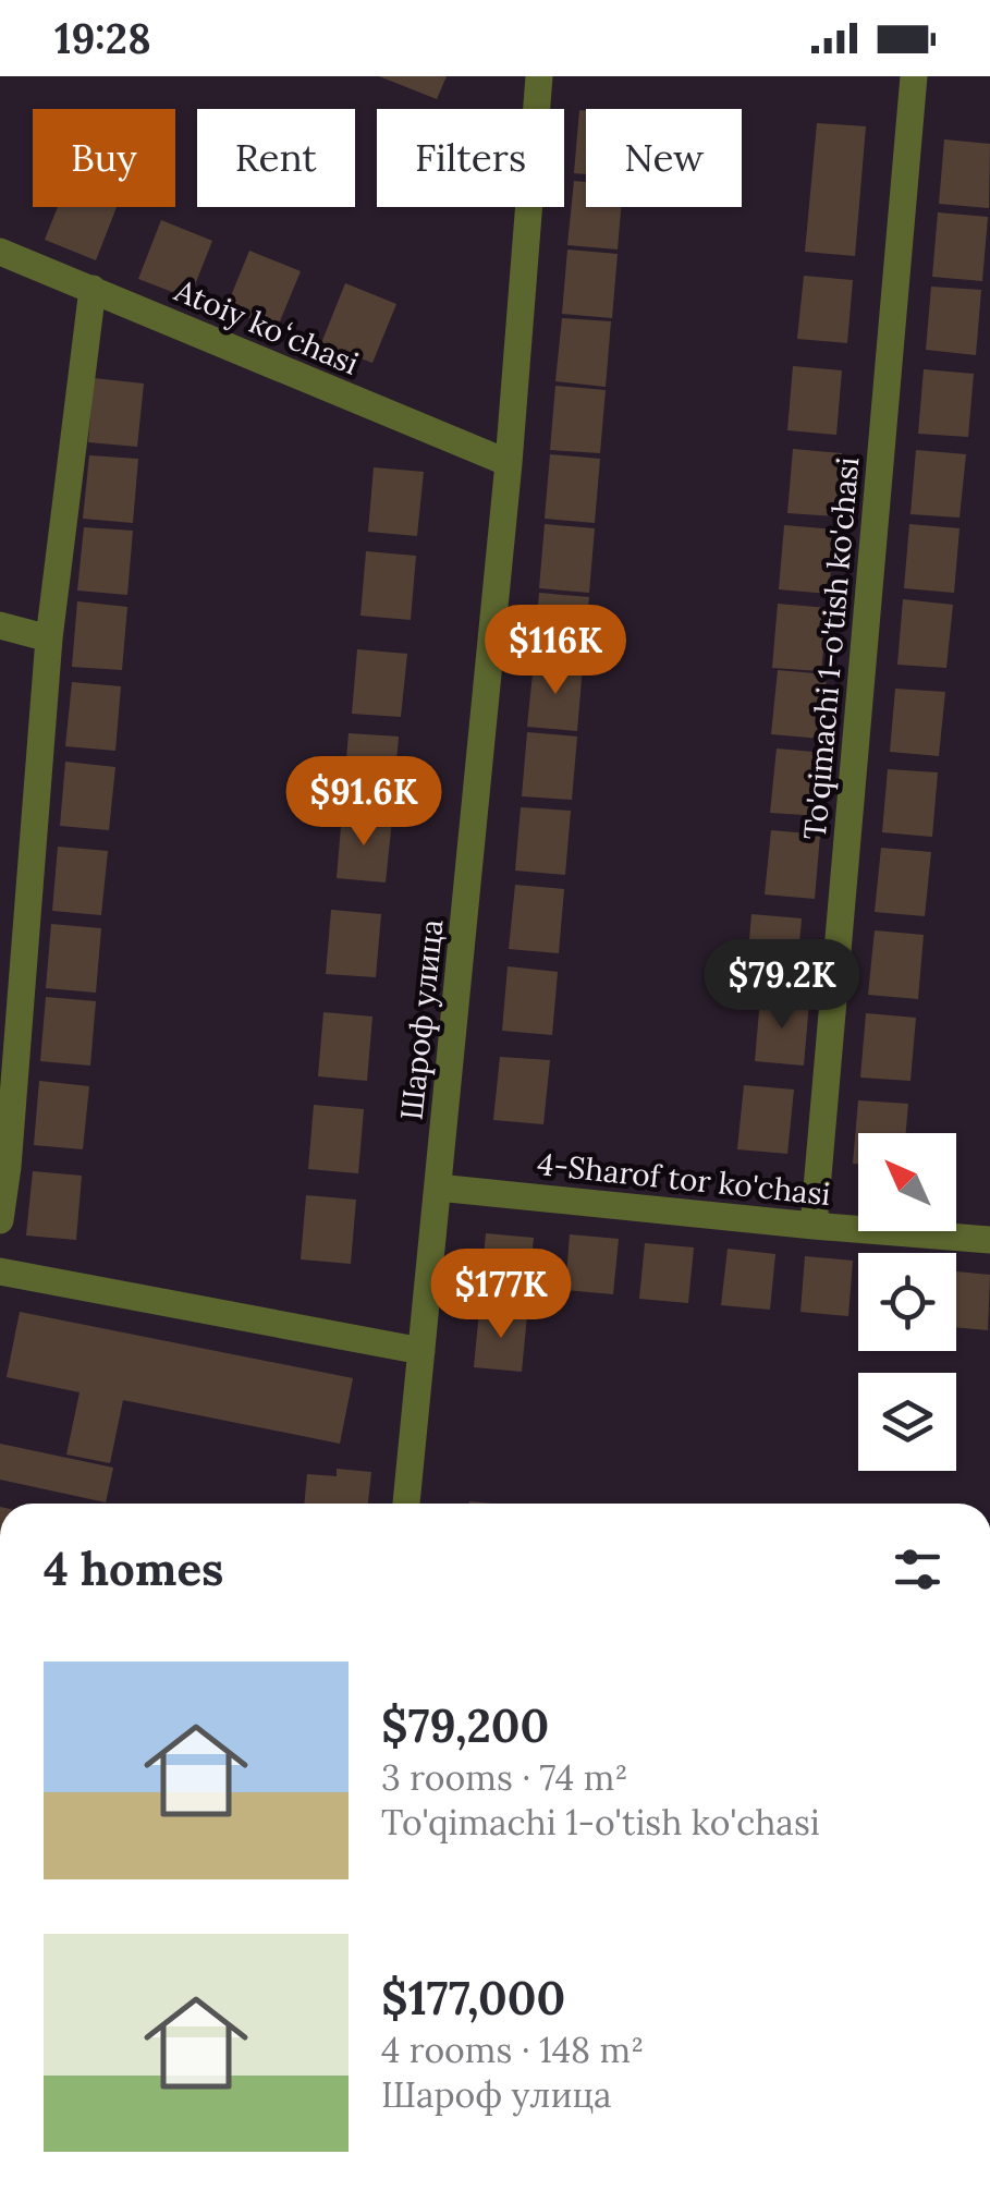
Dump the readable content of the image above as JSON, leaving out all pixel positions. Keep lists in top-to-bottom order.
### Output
{
  "streets": {
    "street": [
      "Atoiy koʻchasi",
      "To'qimachi 1-o'tish ko'chasi",
      "Шароф улица",
      "4-Sharof tor ko'chasi"
    ]
  },
  "crossings": [
    ["Atoiy koʻchasi", "Шароф улица"],
    ["To'qimachi 1-o'tish ko'chasi", "4-Sharof tor ko'chasi"],
    ["Шароф улица", "4-Sharof tor ko'chasi"]
  ],
  "north": "top left",
  "page": {
    "status": "19:28",
    "chip": [
      "Buy",
      "Rent",
      "Filters",
      "New"
    ],
    "price": [
      "$116K",
      "$91.6K",
      "$79.2K",
      "$177K"
    ],
    "heading": "4 homes",
    "list": [
      {
        "name": "$79,200",
        "note": "3 rooms · 74 m² · To'qimachi 1-o'tish ko'chasi"
      },
      {
        "name": "$177,000",
        "note": "4 rooms · 148 m² · Шароф улица"
      }
    ]
  }
}
